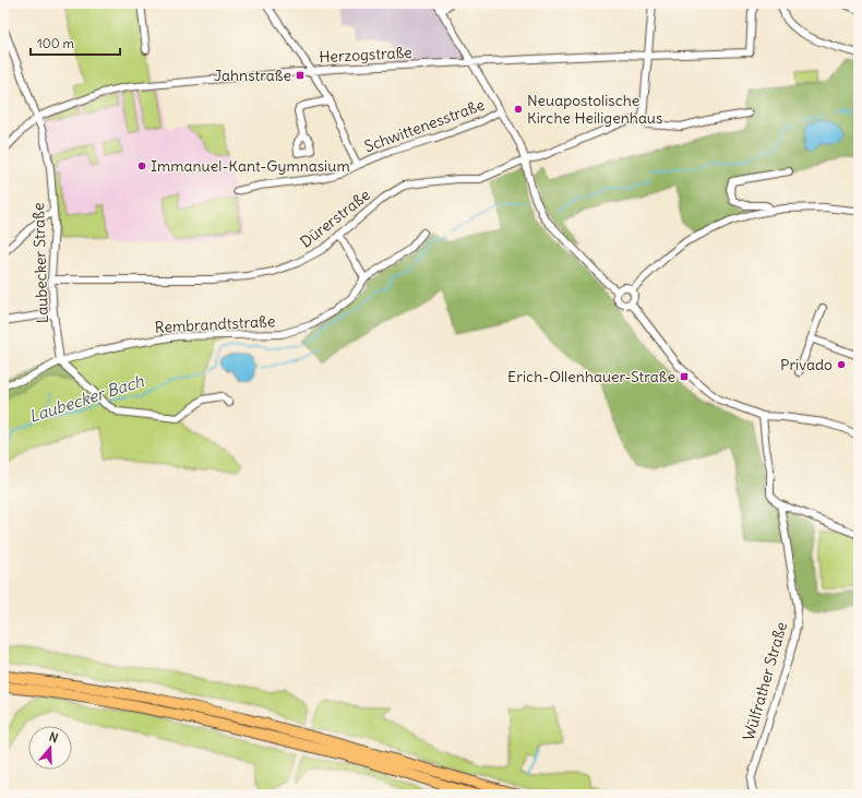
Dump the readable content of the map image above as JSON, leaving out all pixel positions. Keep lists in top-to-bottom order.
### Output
{
  "streets": {
    "street": [
      "Herzogstraße",
      "Schwittenesstraße",
      "Dürerstraße",
      "Laubecker Straße",
      "Rembrandtstraße",
      "Wülfrather Straße"
    ]
  },
  "crossings": [
    ["Herzogstraße", "Laubecker Straße"],
    ["Dürerstraße", "Laubecker Straße"],
    ["Laubecker Straße", "Rembrandtstraße"]
  ],
  "water": ["Laubecker Bach"],
  "places": {
    "transit": ["Jahnstraße", "Erich-Ollenhauer-Straße"],
    "other": ["Neuapostolische Kirche Heiligenhaus", "Immanuel-Kant-Gymnasium", "Privado"]
  },
  "scale_bar": "100 m",
  "north": "top"
}
